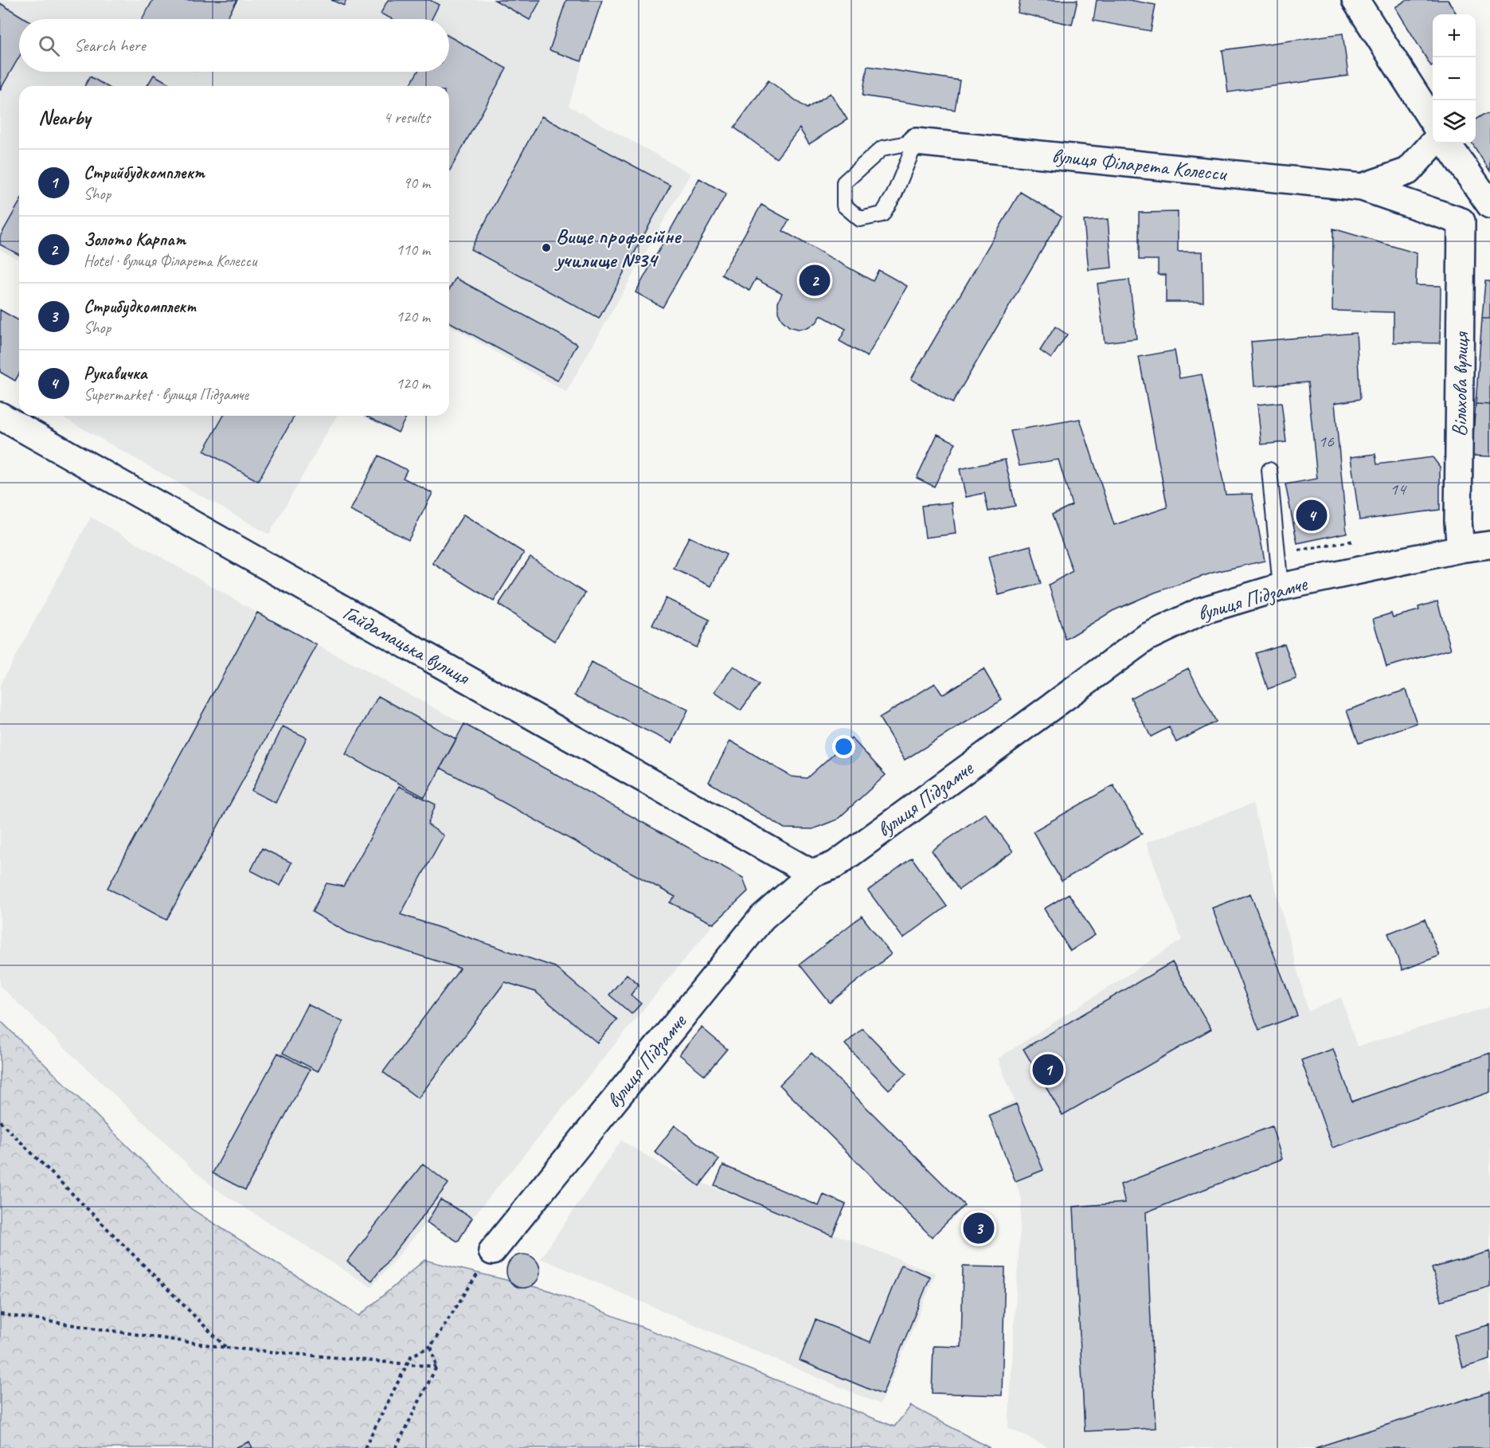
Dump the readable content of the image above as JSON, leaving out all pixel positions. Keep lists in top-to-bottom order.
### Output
{
  "streets": {
    "street": [
      "вулиця Філарета Колесси",
      "Вільхова вулиця",
      "вулиця Підзамче",
      "Гайдамацька вулиця"
    ]
  },
  "crossings": [
    ["вулиця Філарета Колесси", "Вільхова вулиця"],
    ["Вільхова вулиця", "вулиця Підзамче"],
    ["вулиця Підзамче", "Гайдамацька вулиця"]
  ],
  "places": ["Вище професійне училище №34"],
  "house_numbers": ["16", "14"],
  "page": {
    "map_buttons": ["+", "−"],
    "search": "Search here",
    "heading": ["Nearby", "4 results"],
    "list": [
      {
        "mark": "1",
        "name": "Стрийбудкомплект",
        "note": "Shop",
        "value": "90 m"
      },
      {
        "mark": "2",
        "name": "Золото Карпат",
        "note": "Hotel · вулиця Філарета Колесси",
        "value": "110 m"
      },
      {
        "mark": "3",
        "name": "Стрибудкомплект",
        "note": "Shop",
        "value": "120 m"
      },
      {
        "mark": "4",
        "name": "Рукавичка",
        "note": "Supermarket · вулиця Підзамче",
        "value": "120 m"
      }
    ],
    "pins": [
      "2",
      "4",
      "1",
      "3"
    ]
  }
}
